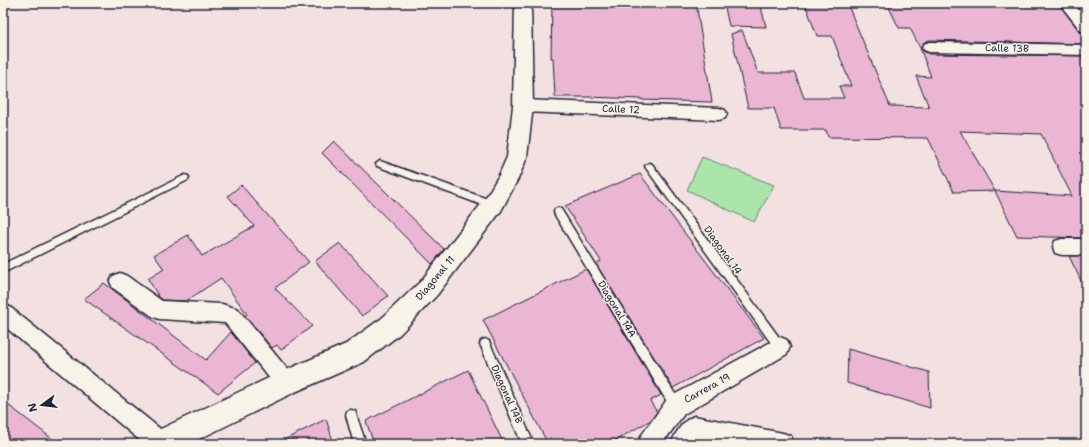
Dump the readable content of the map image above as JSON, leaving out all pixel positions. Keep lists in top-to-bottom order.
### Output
{
  "streets": {
    "street": [
      "Calle 13B",
      "Calle 12",
      "Diagonal 11",
      "Carrera 19"
    ],
    "lane": ["Diagonal 14", "Diagonal 14A", "Diagonal 14B"]
  },
  "crossings": [
    ["Calle 12", "Diagonal 11"],
    ["Diagonal 14", "Carrera 19"],
    ["Diagonal 14A", "Carrera 19"]
  ],
  "north": "left"
}
